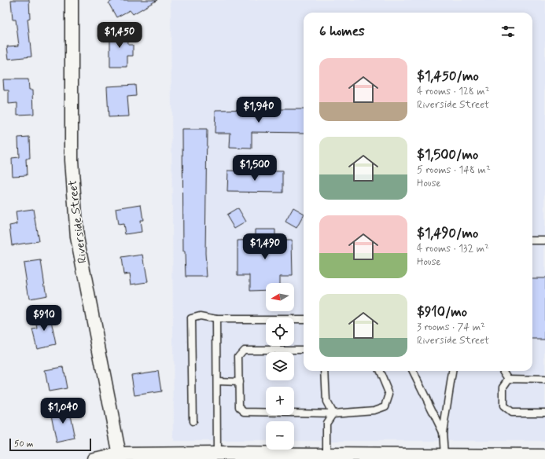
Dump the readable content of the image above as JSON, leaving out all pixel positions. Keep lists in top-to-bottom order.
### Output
{
  "streets": {
    "street": ["Riverside Street"]
  },
  "scale_bar": "50 m",
  "north": "left",
  "page": {
    "heading": "6 homes",
    "price": [
      "$1,450",
      "$1,940",
      "$1,500",
      "$1,490",
      "$910",
      "$1,040"
    ],
    "list": [
      {
        "name": "$1,450/mo",
        "note": "4 rooms · 128 m² · Riverside Street"
      },
      {
        "name": "$1,500/mo",
        "note": "5 rooms · 148 m² · House"
      },
      {
        "name": "$1,490/mo",
        "note": "4 rooms · 132 m² · House"
      },
      {
        "name": "$910/mo",
        "note": "3 rooms · 74 m² · Riverside Street"
      }
    ],
    "map_buttons": ["+", "−"],
    "scale": "50 m"
  }
}
